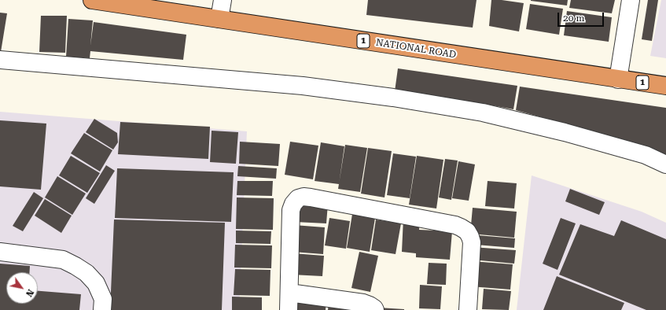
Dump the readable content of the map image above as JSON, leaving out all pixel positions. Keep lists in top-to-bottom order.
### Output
{
  "streets": {
    "highway": ["1", "NATIONAL ROAD"]
  },
  "scale_bar": "20 m",
  "north": "bottom right"
}
